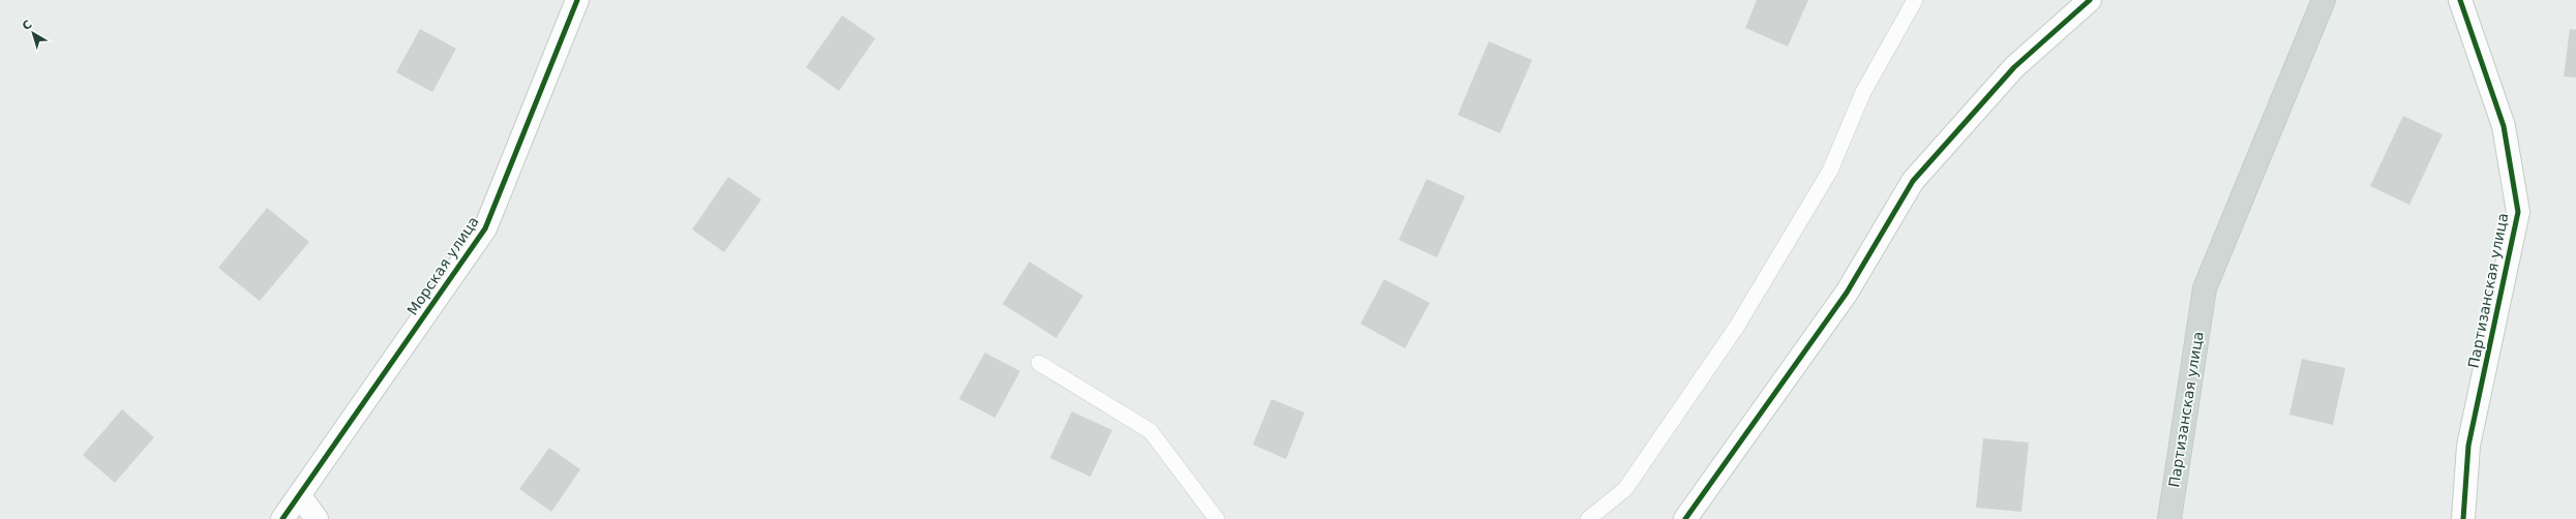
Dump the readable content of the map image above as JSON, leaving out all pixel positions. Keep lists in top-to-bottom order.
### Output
{
  "streets": {
    "main road": ["Партизанская улица"],
    "street": ["Морская улица"]
  },
  "north": "top left"
}
